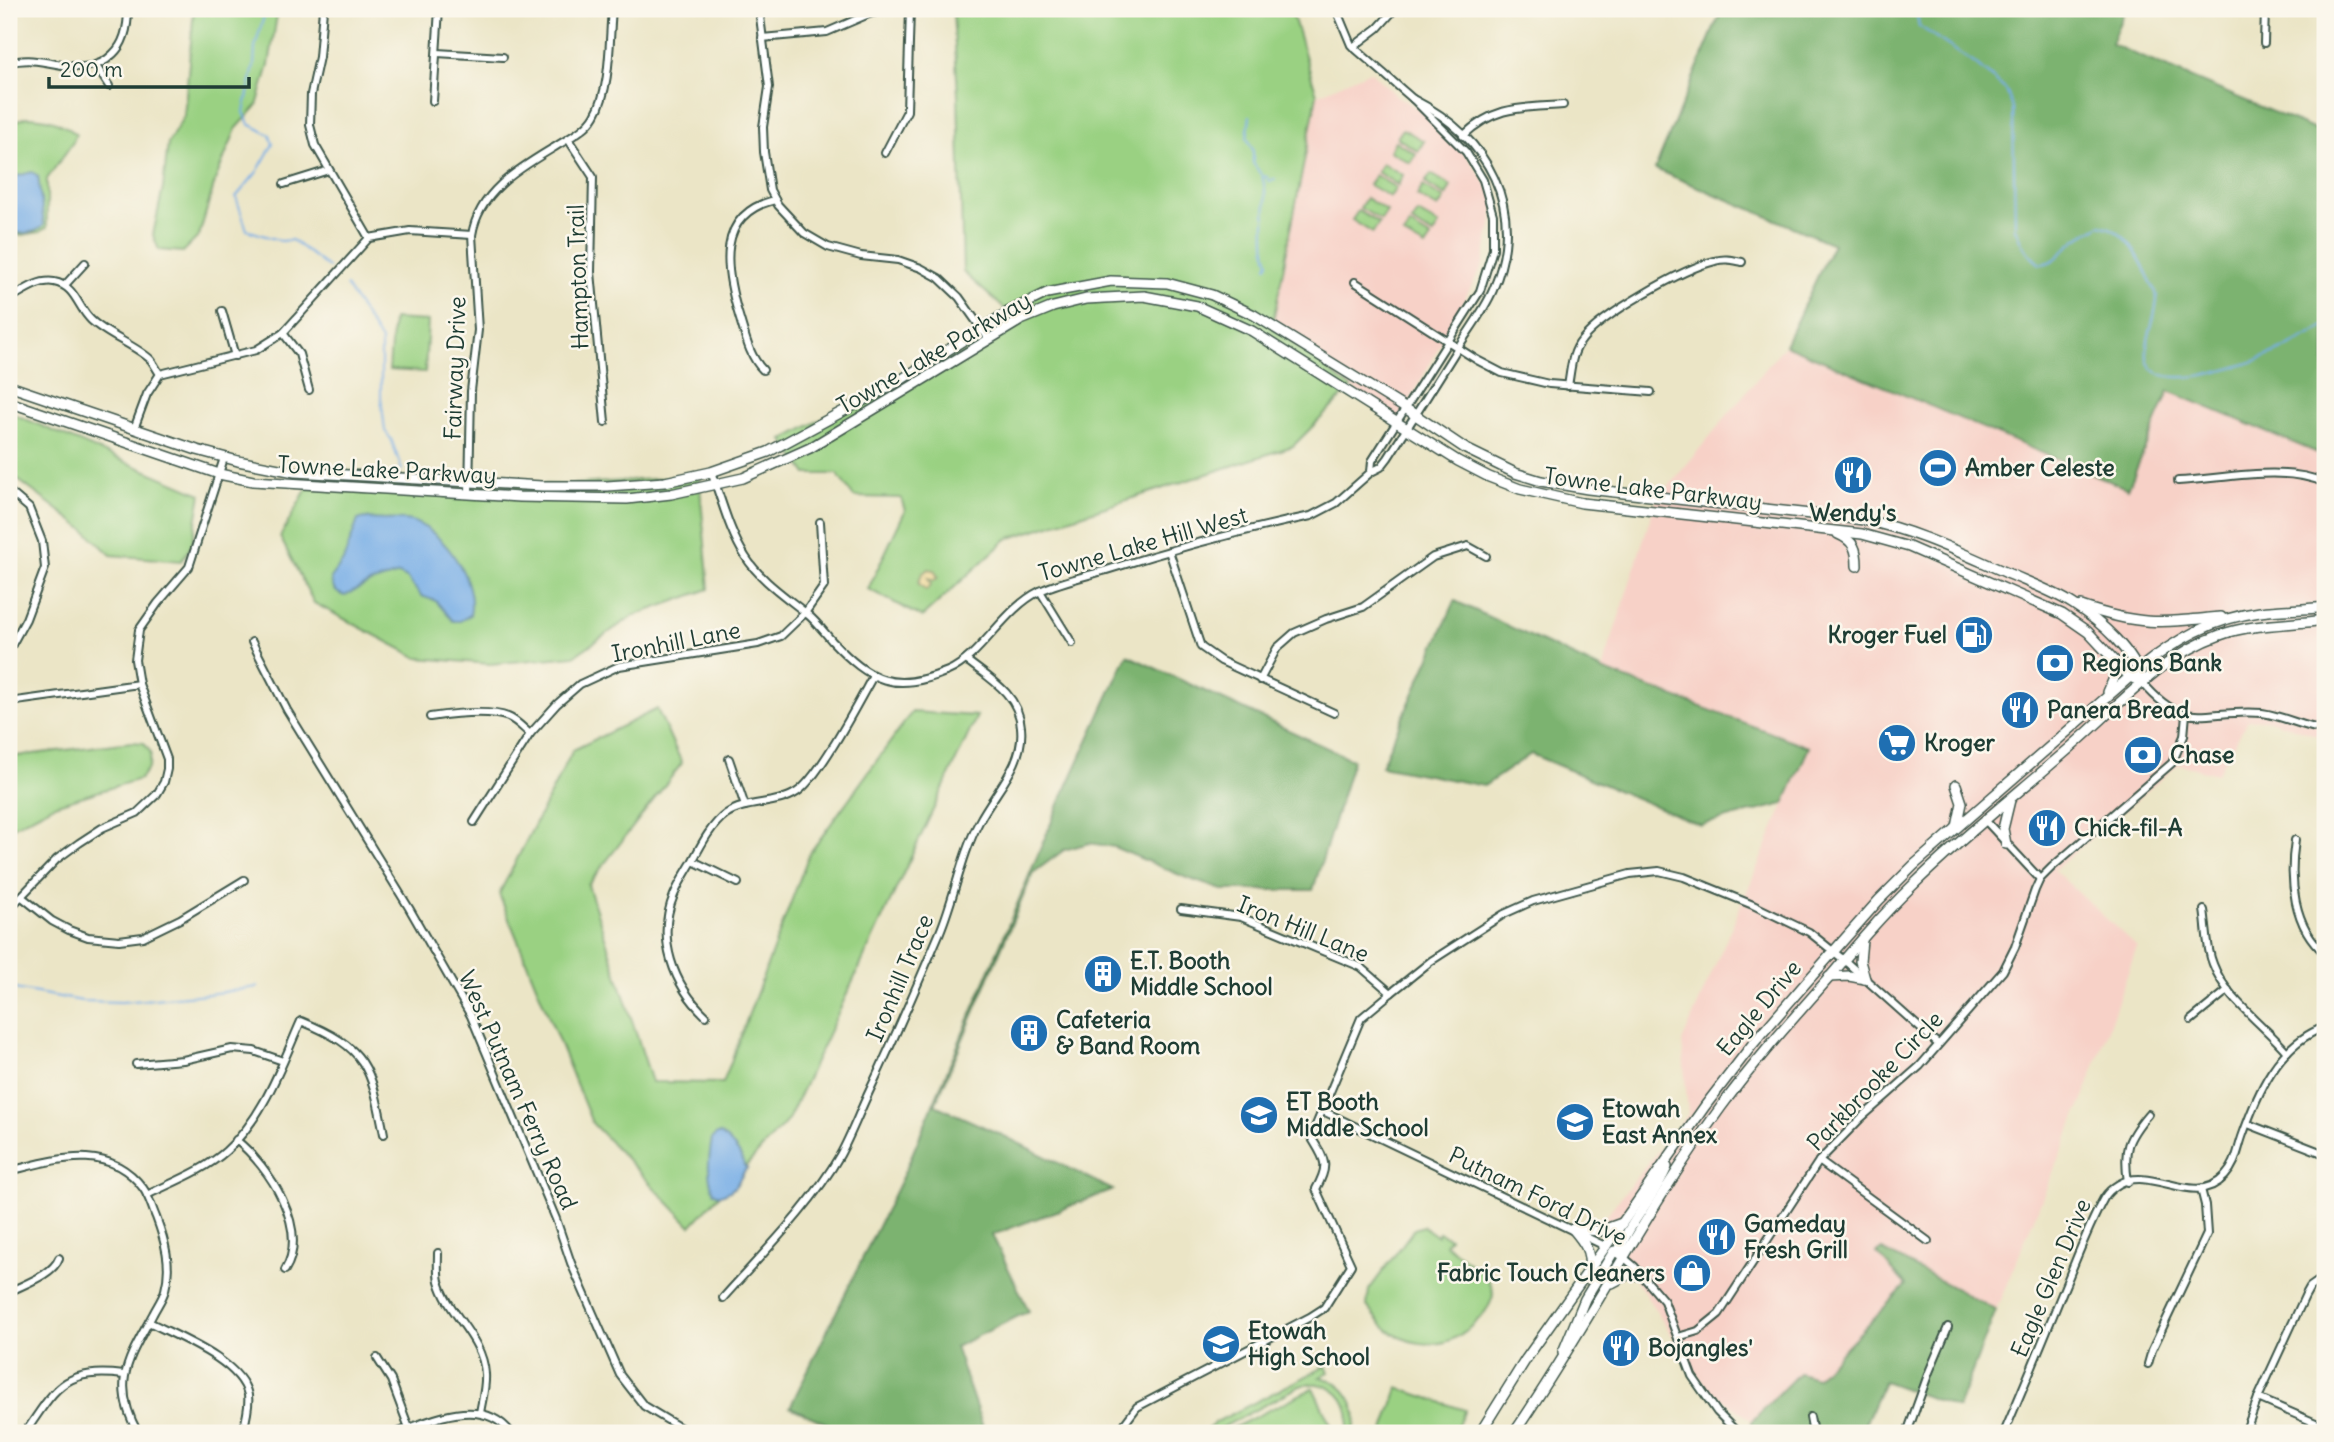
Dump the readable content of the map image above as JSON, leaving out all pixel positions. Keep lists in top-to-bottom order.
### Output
{
  "streets": {
    "main road": ["Towne Lake Parkway", "Eagle Drive"],
    "street": [
      "Hampton Trail",
      "Fairway Drive",
      "Towne Lake Hill West",
      "Ironhill Lane",
      "Iron Hill Lane",
      "Ironhill Trace",
      "Parkbrooke Circle",
      "West Putnam Ferry Road",
      "Putnam Ford Drive",
      "Eagle Glen Drive"
    ]
  },
  "crossings": [
    ["Hampton Trail", "Fairway Drive"],
    ["Towne Lake Parkway", "Fairway Drive"],
    ["Towne Lake Parkway", "Towne Lake Hill West"],
    ["Towne Lake Parkway", "Eagle Drive"],
    ["Towne Lake Hill West", "Ironhill Lane"],
    ["Towne Lake Hill West", "Ironhill Trace"],
    ["Eagle Drive", "Putnam Ford Drive"],
    ["Parkbrooke Circle", "Putnam Ford Drive"]
  ],
  "places": {
    "sports": ["Amber Celeste"],
    "restaurant": [
      "Wendy's",
      "Panera Bread",
      "Chick-fil-A",
      "Gameday Fresh Grill",
      "Bojangles'"
    ],
    "fuel station": ["Kroger Fuel"],
    "bank": ["Regions Bank", "Chase"],
    "supermarket": ["Kroger"],
    "building": ["E.T. Booth Middle School", "Cafeteria & Band Room"],
    "school or university": ["ET Booth Middle School", "Etowah East Annex", "Etowah High School"],
    "shop": ["Fabric Touch Cleaners"]
  },
  "scale_bar": "200 m"
}
